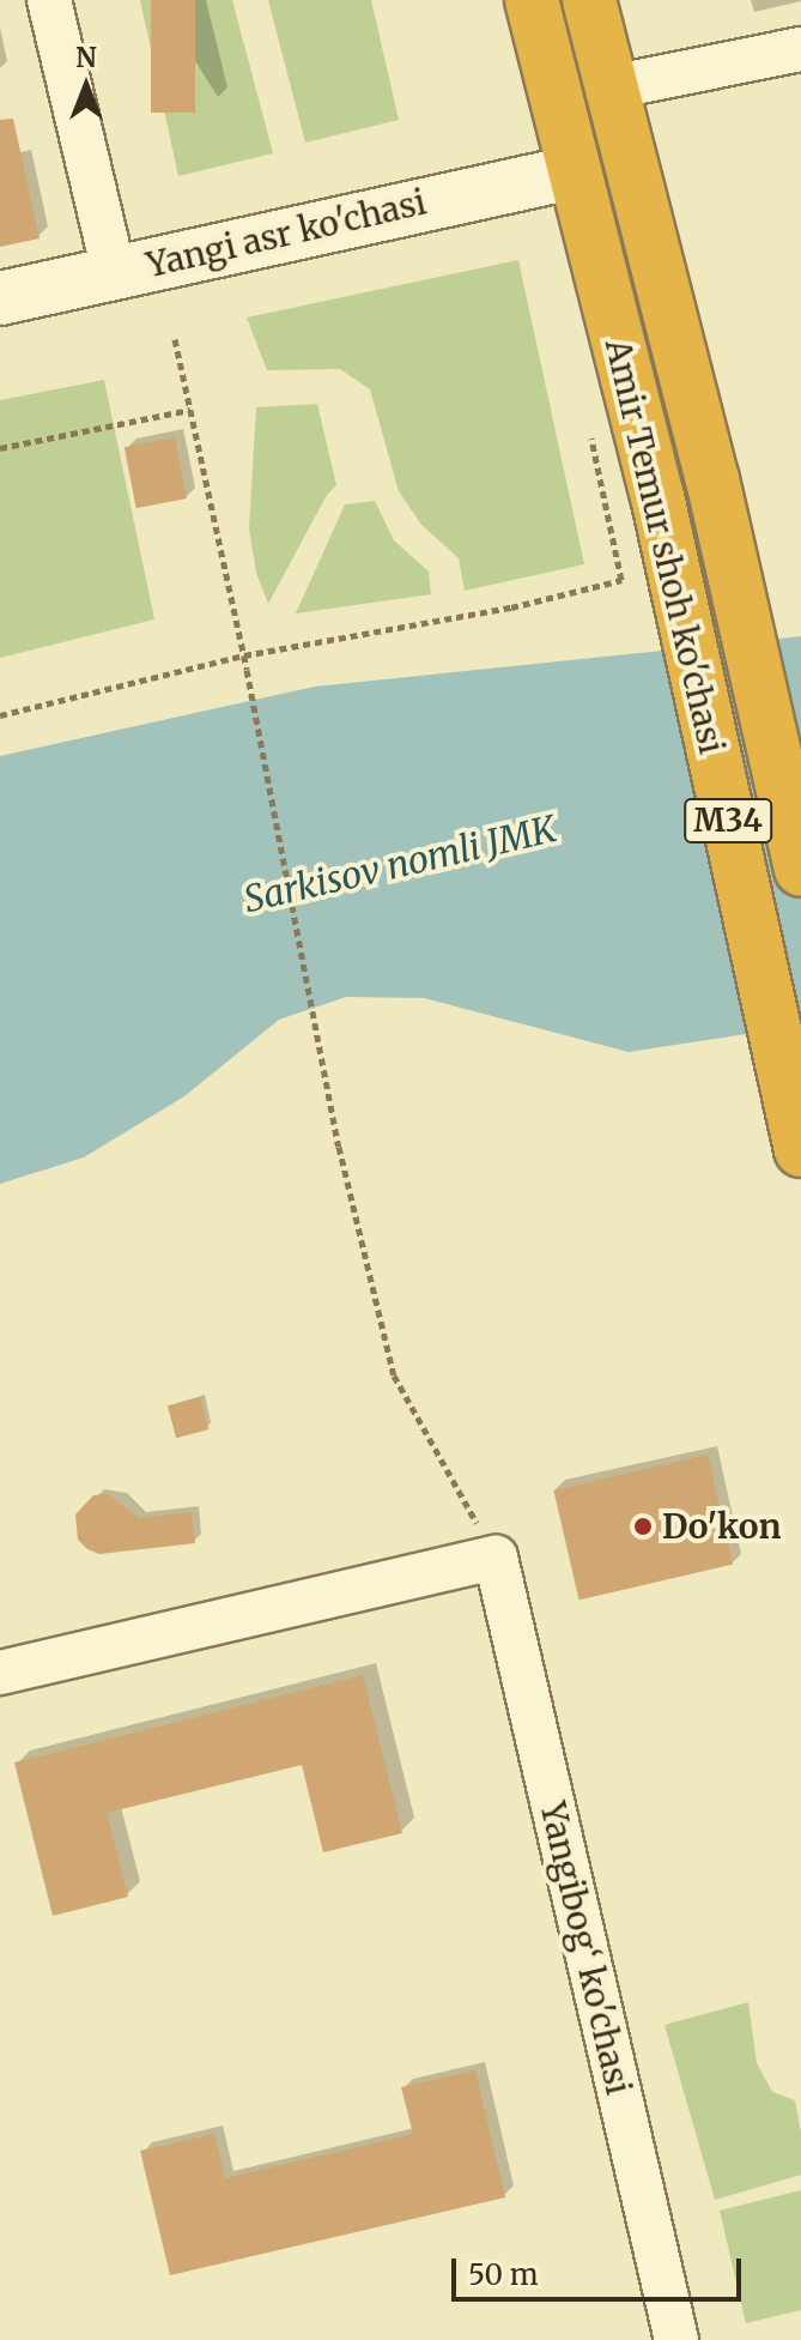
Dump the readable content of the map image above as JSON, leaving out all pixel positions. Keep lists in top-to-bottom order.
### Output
{
  "streets": {
    "highway": ["Amir Temur shoh ko'chasi", "M34"],
    "street": ["Yangi asr ko'chasi", "Yangibog‘ ko'chasi"]
  },
  "crossings": [
    ["Yangi asr ko'chasi", "Amir Temur shoh ko'chasi"]
  ],
  "water": ["Sarkisov nomli JMK"],
  "places": ["Do'kon"],
  "scale_bar": "50 m",
  "north": "top"
}
